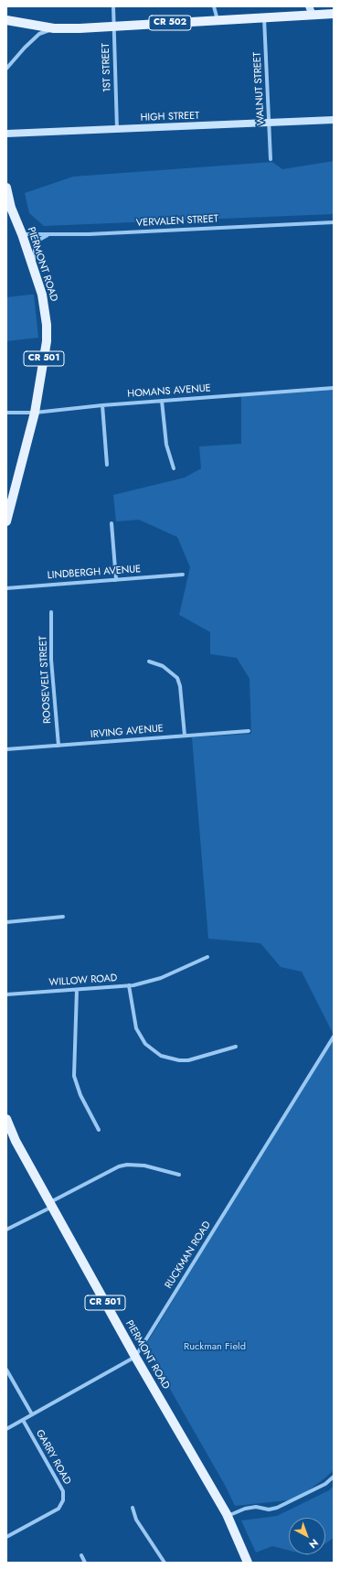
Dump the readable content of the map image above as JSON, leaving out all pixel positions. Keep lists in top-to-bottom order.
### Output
{
  "streets": {
    "main road": ["CR 502", "PIERMONT ROAD", "CR 501"],
    "street": [
      "1ST STREET",
      "WALNUT STREET",
      "HIGH STREET",
      "VERVALEN STREET",
      "HOMANS AVENUE",
      "LINDBERGH AVENUE",
      "ROOSEVELT STREET",
      "IRVING AVENUE",
      "WILLOW ROAD",
      "RUCKMAN ROAD",
      "GARRY ROAD"
    ]
  },
  "crossings": [
    ["CR 502", "1ST STREET"],
    ["CR 502", "WALNUT STREET"],
    ["1ST STREET", "HIGH STREET"],
    ["WALNUT STREET", "HIGH STREET"],
    ["VERVALEN STREET", "PIERMONT ROAD"],
    ["PIERMONT ROAD", "HOMANS AVENUE"],
    ["PIERMONT ROAD", "RUCKMAN ROAD"],
    ["ROOSEVELT STREET", "IRVING AVENUE"],
    ["RUCKMAN ROAD", "GARRY ROAD"]
  ],
  "parks": ["Ruckman Field"],
  "north": "bottom right"
}
